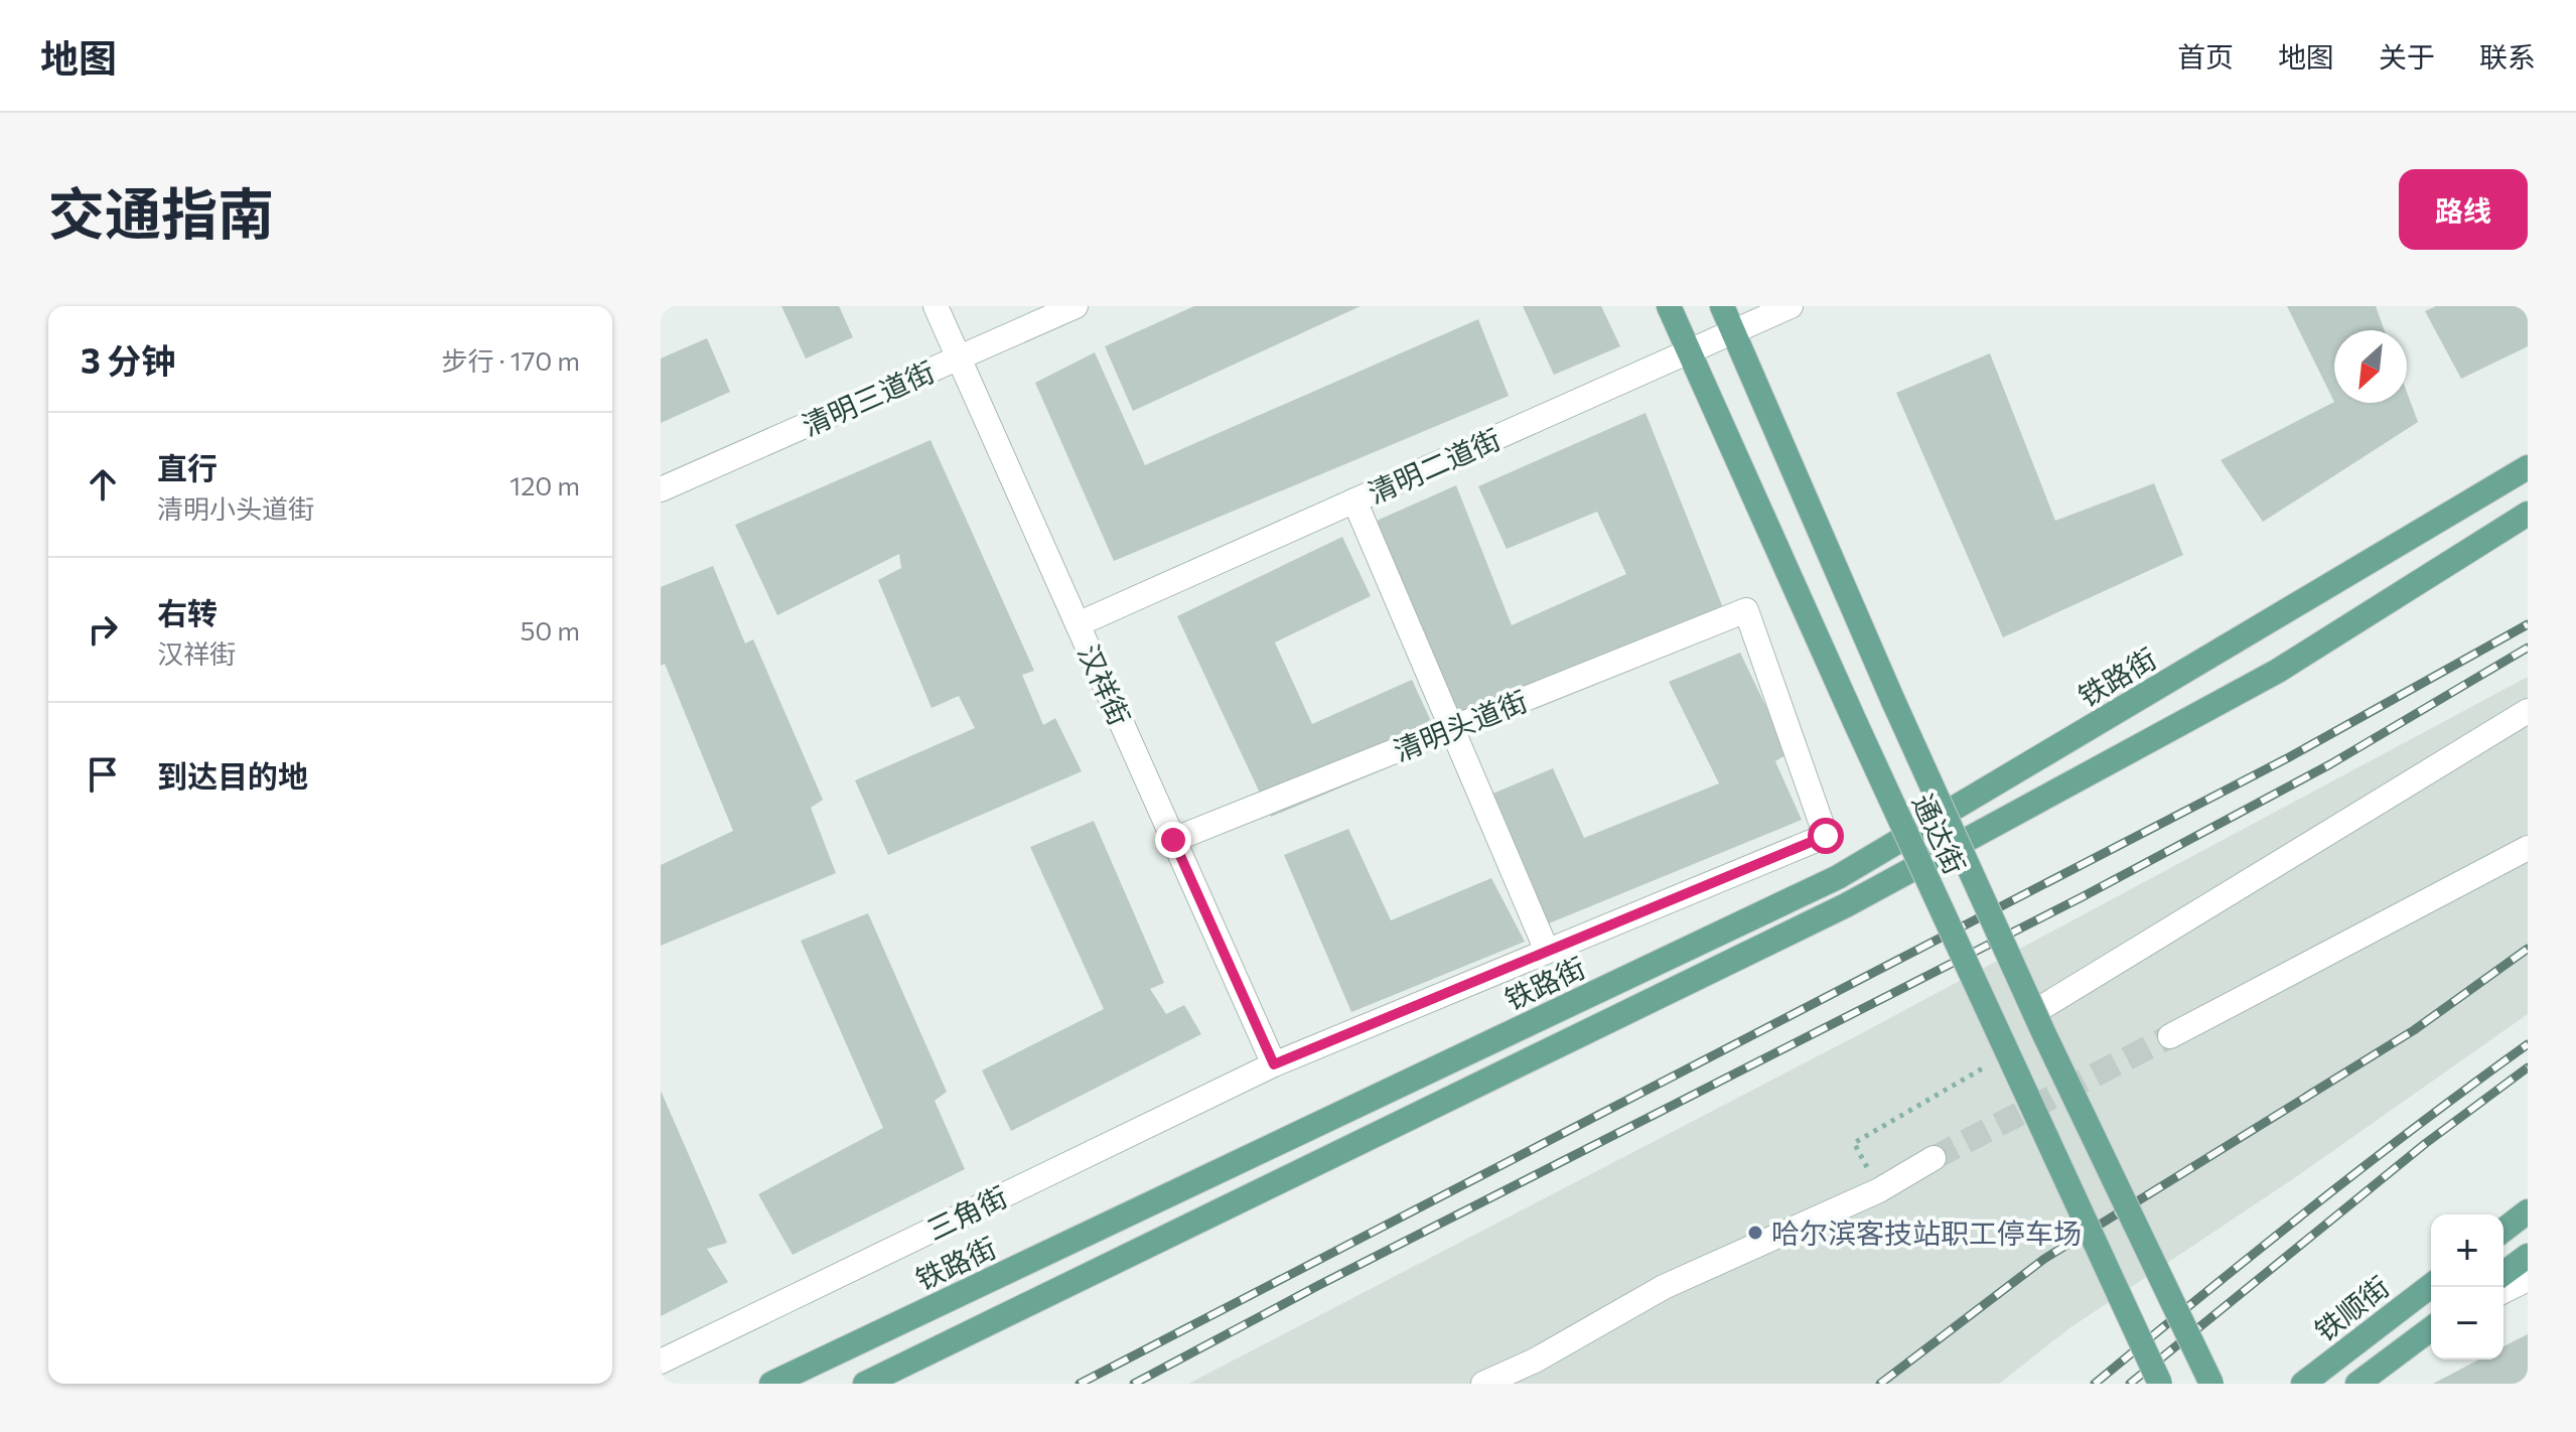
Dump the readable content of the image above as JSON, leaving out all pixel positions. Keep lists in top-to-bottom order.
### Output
{
  "streets": {
    "main road": ["铁路街", "通达街", "铁顺街"],
    "street": [
      "清明三道街",
      "清明二道街",
      "汉祥街",
      "清明头道街",
      "三角街"
    ]
  },
  "crossings": [
    ["清明三道街", "汉祥街"],
    ["清明二道街", "汉祥街"],
    ["清明二道街", "通达街"],
    ["汉祥街", "清明头道街"],
    ["汉祥街", "三角街"],
    ["清明头道街", "三角街"]
  ],
  "places": ["哈尔滨客技站职工停车场"],
  "north": "bottom left",
  "page": {
    "header": "地图",
    "nav": [
      "首页",
      "地图",
      "关于",
      "联系"
    ],
    "title": "交通指南",
    "buttons": "路线",
    "heading": ["3 分钟", "步行 · 170 m"],
    "list": [
      ["直行", "清明小头道街", "120 m"],
      ["右转", "汉祥街", "50 m"],
      "到达目的地"
    ],
    "map_buttons": ["+", "−"]
  }
}
